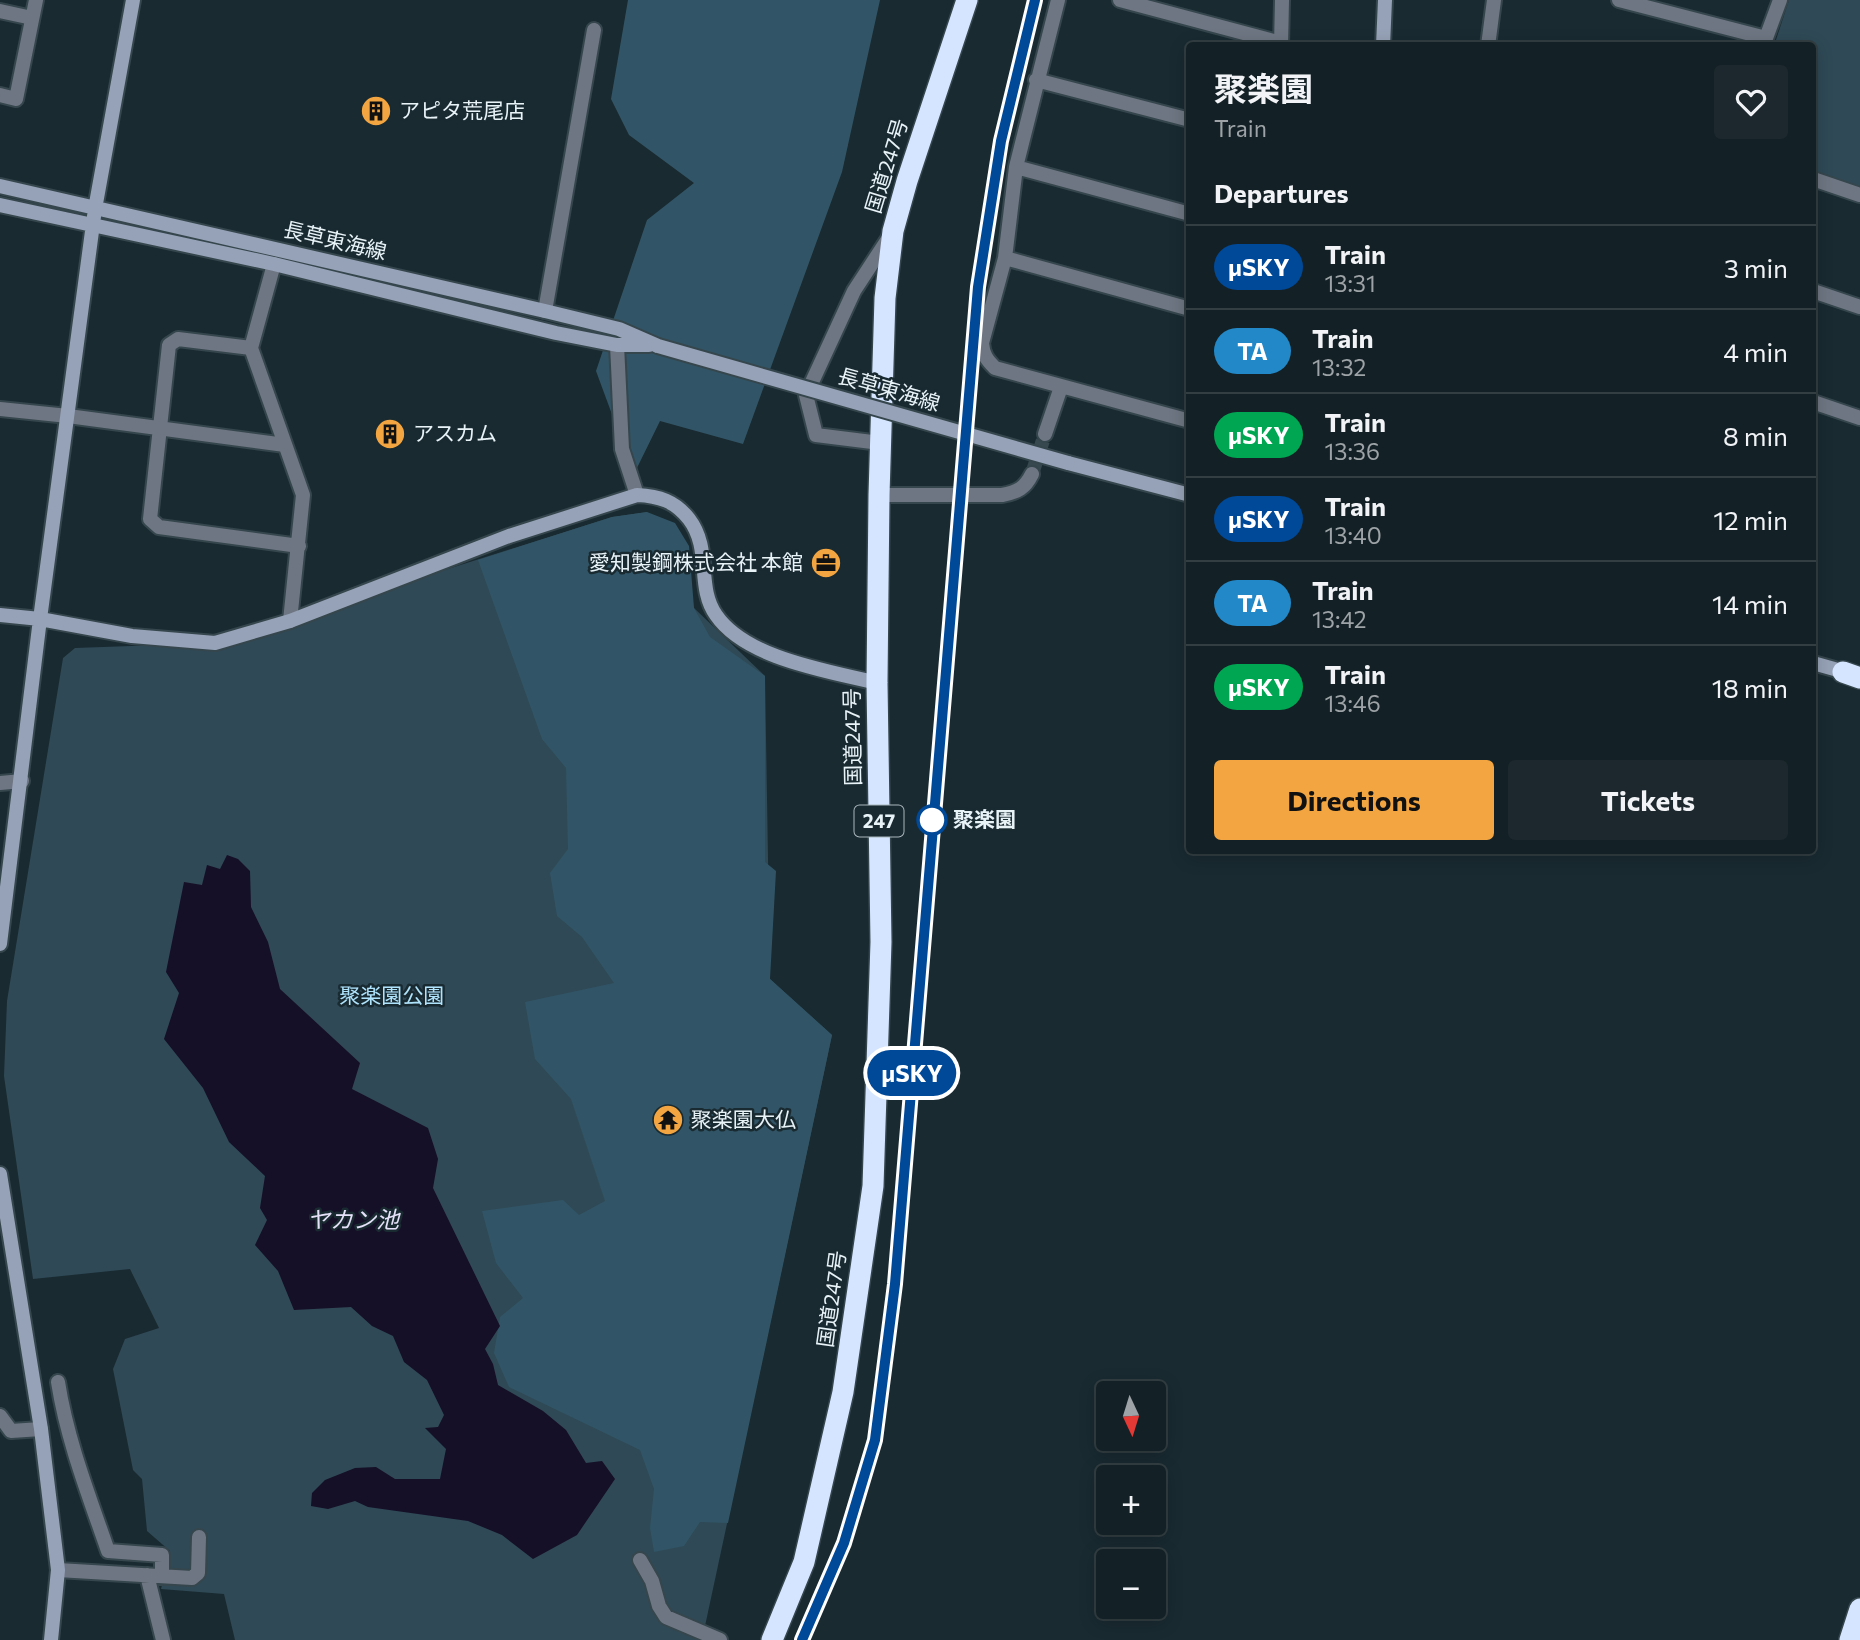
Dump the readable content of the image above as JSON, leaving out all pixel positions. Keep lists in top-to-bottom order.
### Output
{
  "streets": {
    "highway": ["国道247号", "247"],
    "street": ["長草東海線"]
  },
  "water": ["ヤカン池"],
  "parks": ["聚楽園公園"],
  "places": {
    "building": ["アピタ荒尾店", "アスカム"],
    "office": ["愛知製鋼株式会社 本館"],
    "other": ["聚楽園"],
    "temple": ["聚楽園大仏"]
  },
  "north": "bottom",
  "page": {
    "on_map": "μSKY",
    "heading": [
      ["聚楽園", "Train"],
      "Departures"
    ],
    "list": [
      {
        "mark": "μSKY",
        "name": "Train",
        "note": "13:31",
        "value": "3 min"
      },
      {
        "mark": "TA",
        "name": "Train",
        "note": "13:32",
        "value": "4 min"
      },
      {
        "mark": "μSKY",
        "name": "Train",
        "note": "13:36",
        "value": "8 min"
      },
      {
        "mark": "μSKY",
        "name": "Train",
        "note": "13:40",
        "value": "12 min"
      },
      {
        "mark": "TA",
        "name": "Train",
        "note": "13:42",
        "value": "14 min"
      },
      {
        "mark": "μSKY",
        "name": "Train",
        "note": "13:46",
        "value": "18 min"
      }
    ],
    "buttons": ["Directions", "Tickets"],
    "map_buttons": ["+", "−"]
  }
}
